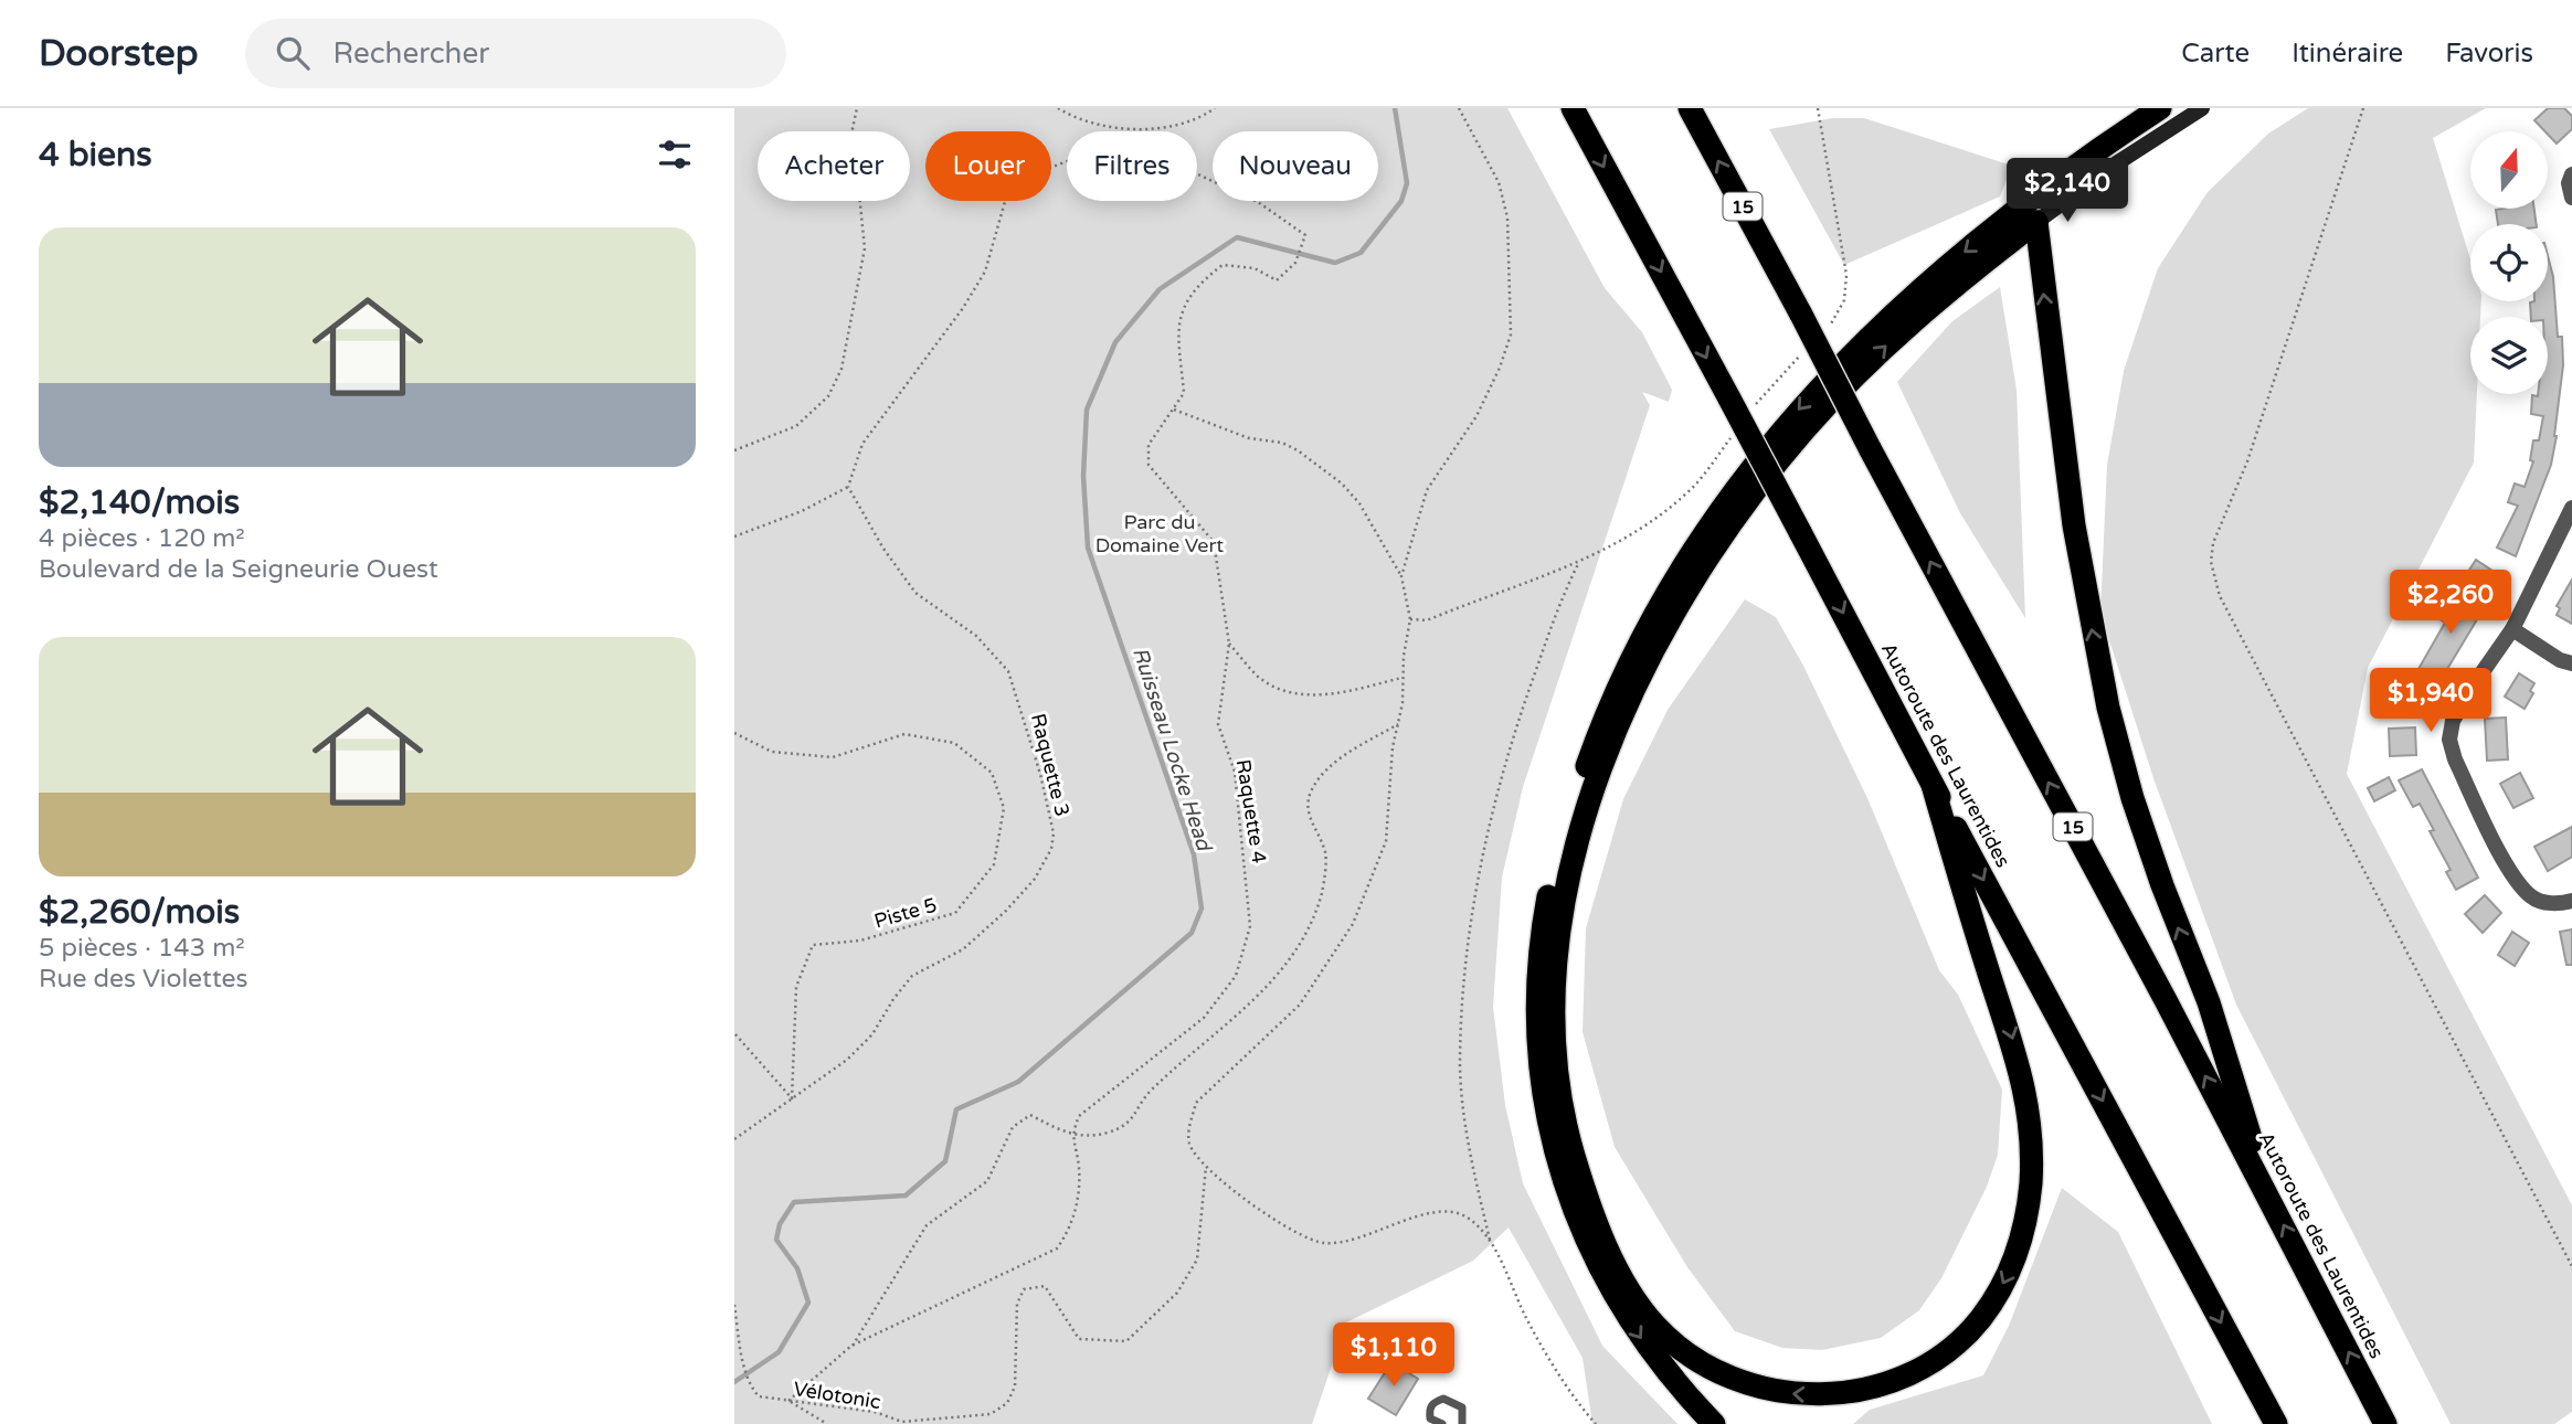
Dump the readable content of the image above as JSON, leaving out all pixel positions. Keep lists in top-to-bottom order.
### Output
{
  "streets": {
    "highway": ["15", "Autoroute des Laurentides"],
    "path": [
      "Raquette 3",
      "Raquette 4",
      "Piste 5",
      "Vélotonic"
    ]
  },
  "crossings": [
    ["Raquette 3", "Raquette 4"],
    ["Raquette 3", "Piste 5"]
  ],
  "water": ["Ruisseau Locke Head"],
  "parks": ["Parc du Domaine Vert"],
  "north": "top",
  "page": {
    "header": "Doorstep",
    "search": "Rechercher",
    "nav": ["Carte", "Itinéraire", "Favoris"],
    "heading": "4 biens",
    "chip": [
      "Acheter",
      "Louer",
      "Filtres",
      "Nouveau"
    ],
    "price": [
      "$2,140",
      "$2,260",
      "$1,940",
      "$1,110"
    ],
    "list": [
      {
        "name": "$2,140/mois",
        "note": "4 pièces · 120 m² · Boulevard de la Seigneurie Ouest"
      },
      {
        "name": "$2,260/mois",
        "note": "5 pièces · 143 m² · Rue des Violettes"
      }
    ]
  }
}
